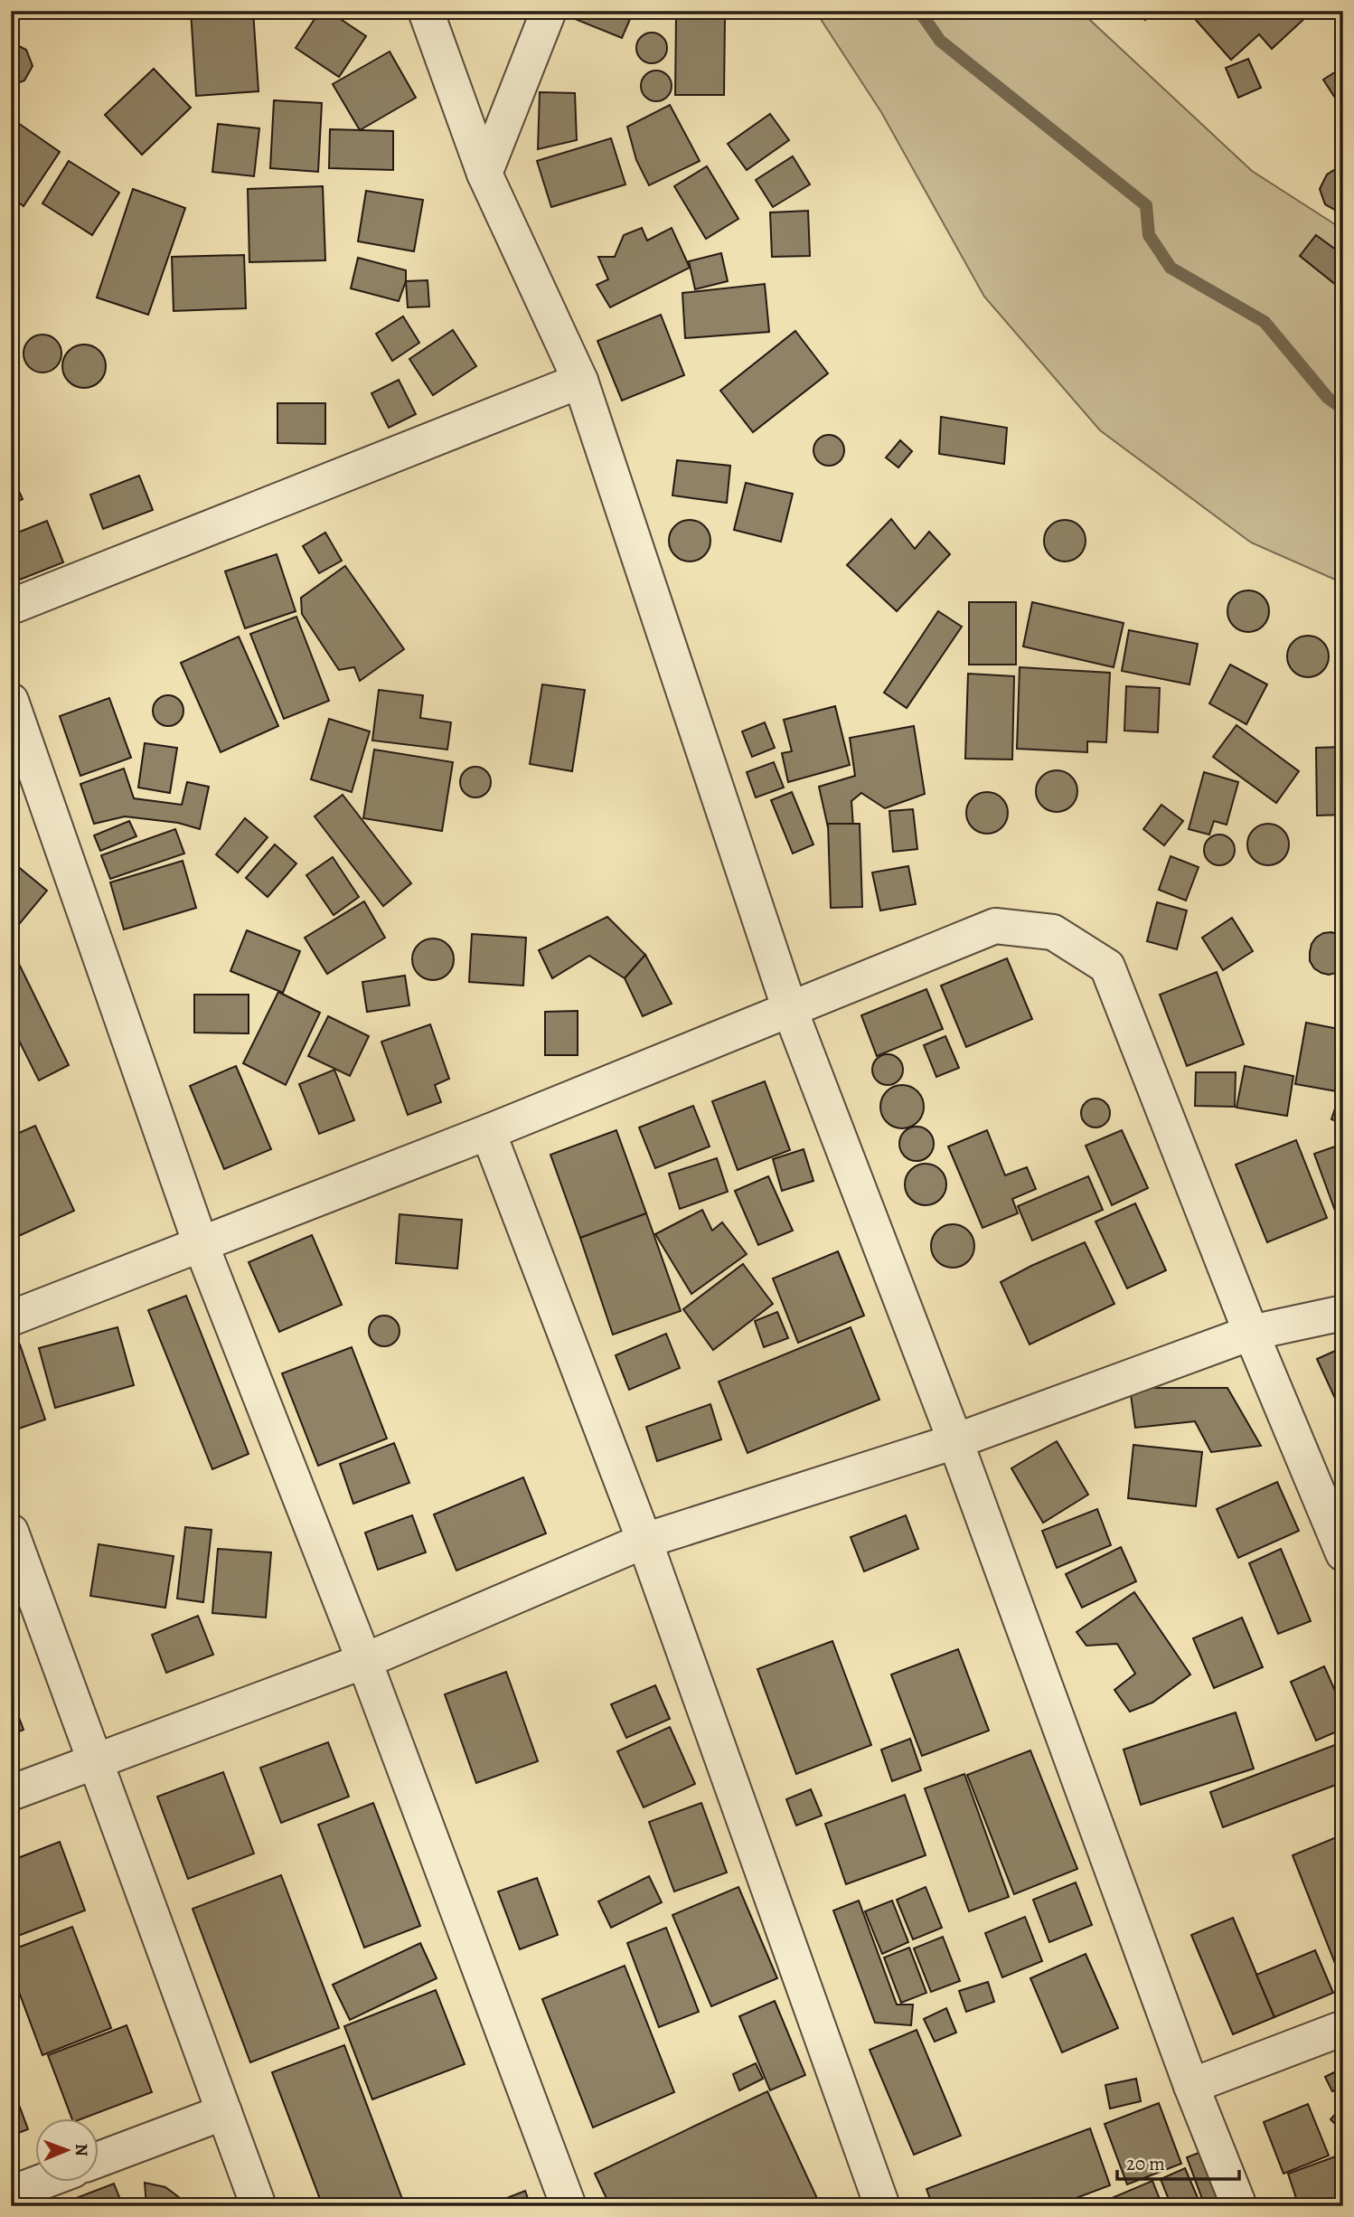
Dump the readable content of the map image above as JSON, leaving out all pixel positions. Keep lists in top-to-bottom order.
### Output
{
  "scale_bar": "20 m",
  "north": "right"
}
